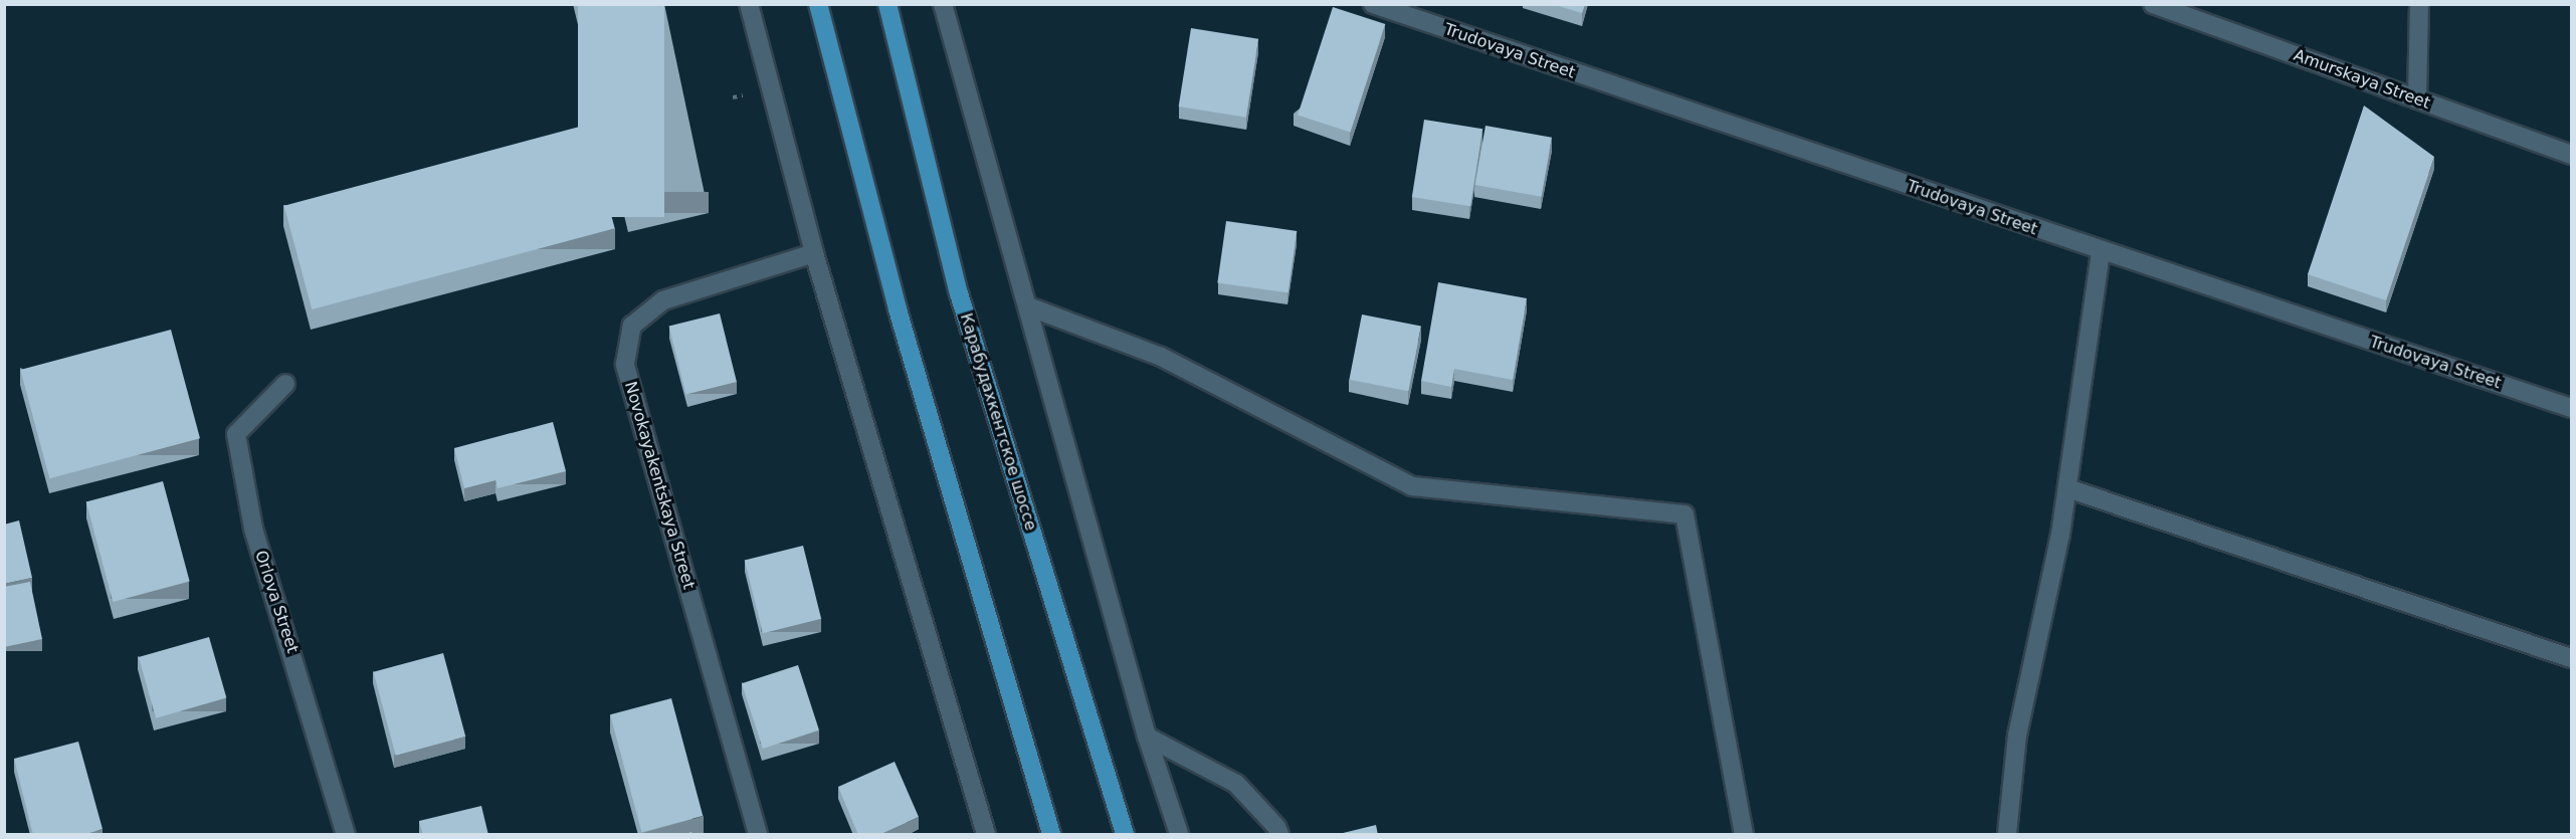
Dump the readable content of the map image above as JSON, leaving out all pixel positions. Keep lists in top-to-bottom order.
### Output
{
  "streets": {
    "highway": ["Карабудахкентское шоссе"],
    "street": [
      "Trudovaya Street",
      "Amurskaya Street",
      "Novokayakentskaya Street",
      "Orlova Street"
    ]
  }
}
